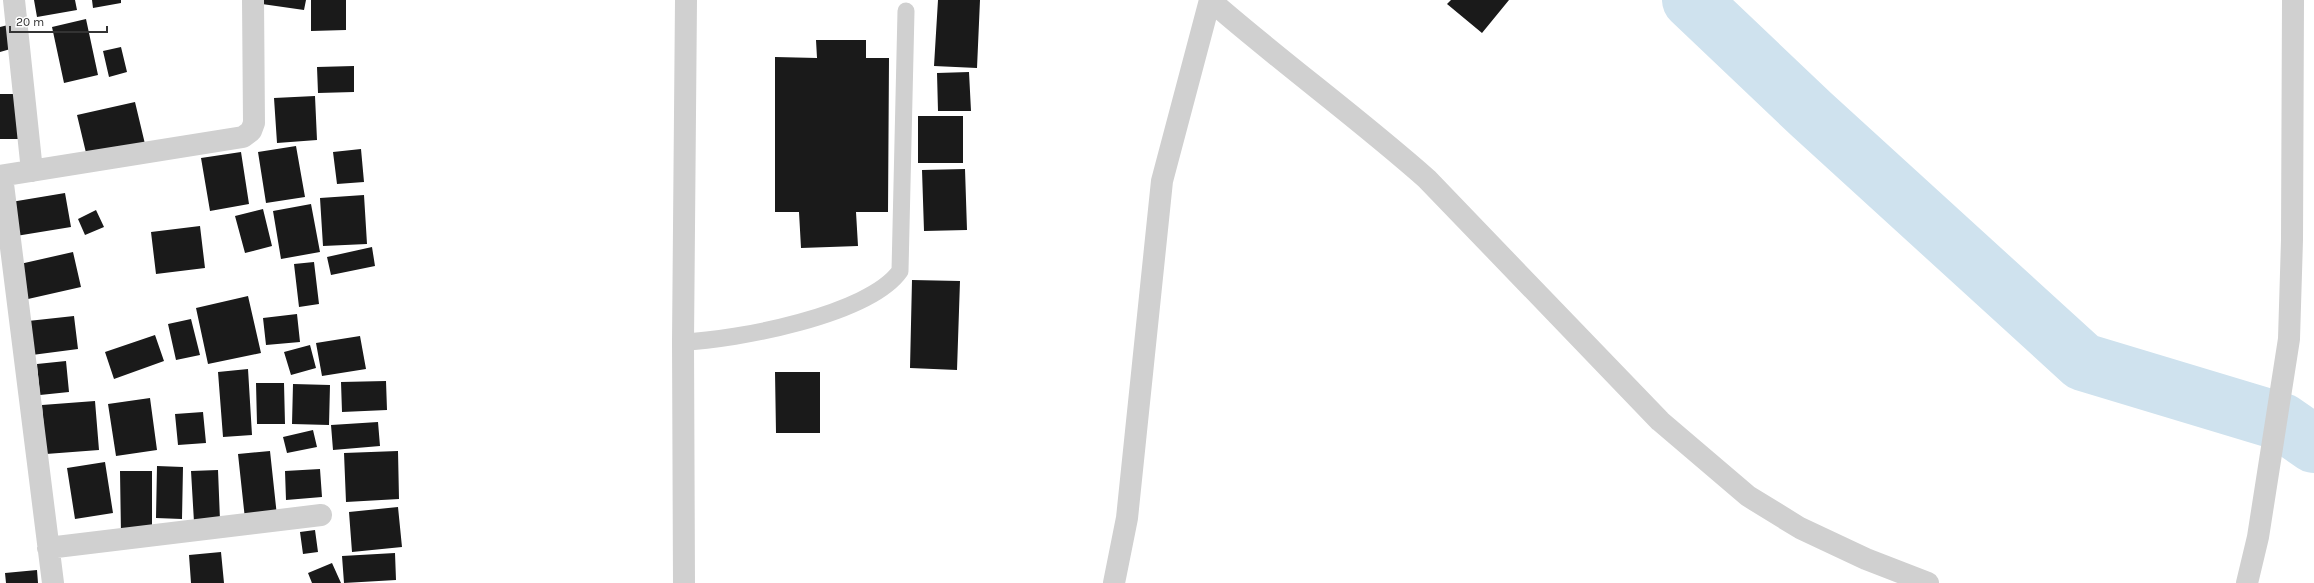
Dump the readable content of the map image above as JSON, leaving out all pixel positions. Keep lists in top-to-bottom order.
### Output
{
  "scale_bar": "20 m"
}
